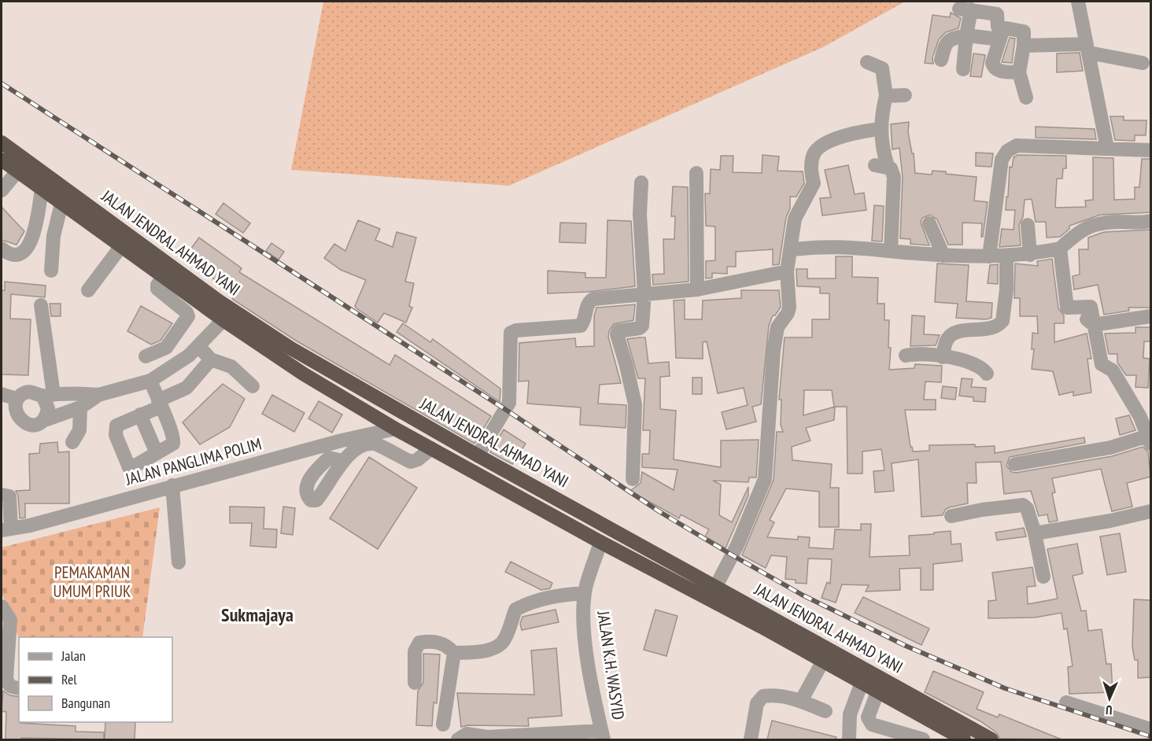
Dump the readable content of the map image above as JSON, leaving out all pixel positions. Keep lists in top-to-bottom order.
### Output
{
  "streets": {
    "highway": ["JALAN JENDRAL AHMAD YANI"],
    "street": ["JALAN PANGLIMA POLIM", "JALAN K.H. WASYID"]
  },
  "crossings": [
    ["JALAN JENDRAL AHMAD YANI", "JALAN PANGLIMA POLIM"],
    ["JALAN JENDRAL AHMAD YANI", "JALAN K.H. WASYID"]
  ],
  "districts": ["Sukmajaya"],
  "parks": ["PEMAKAMAN UMUM PRIUK"],
  "legend": ["Jalan", "Rel", "Bangunan"],
  "north": "bottom"
}
